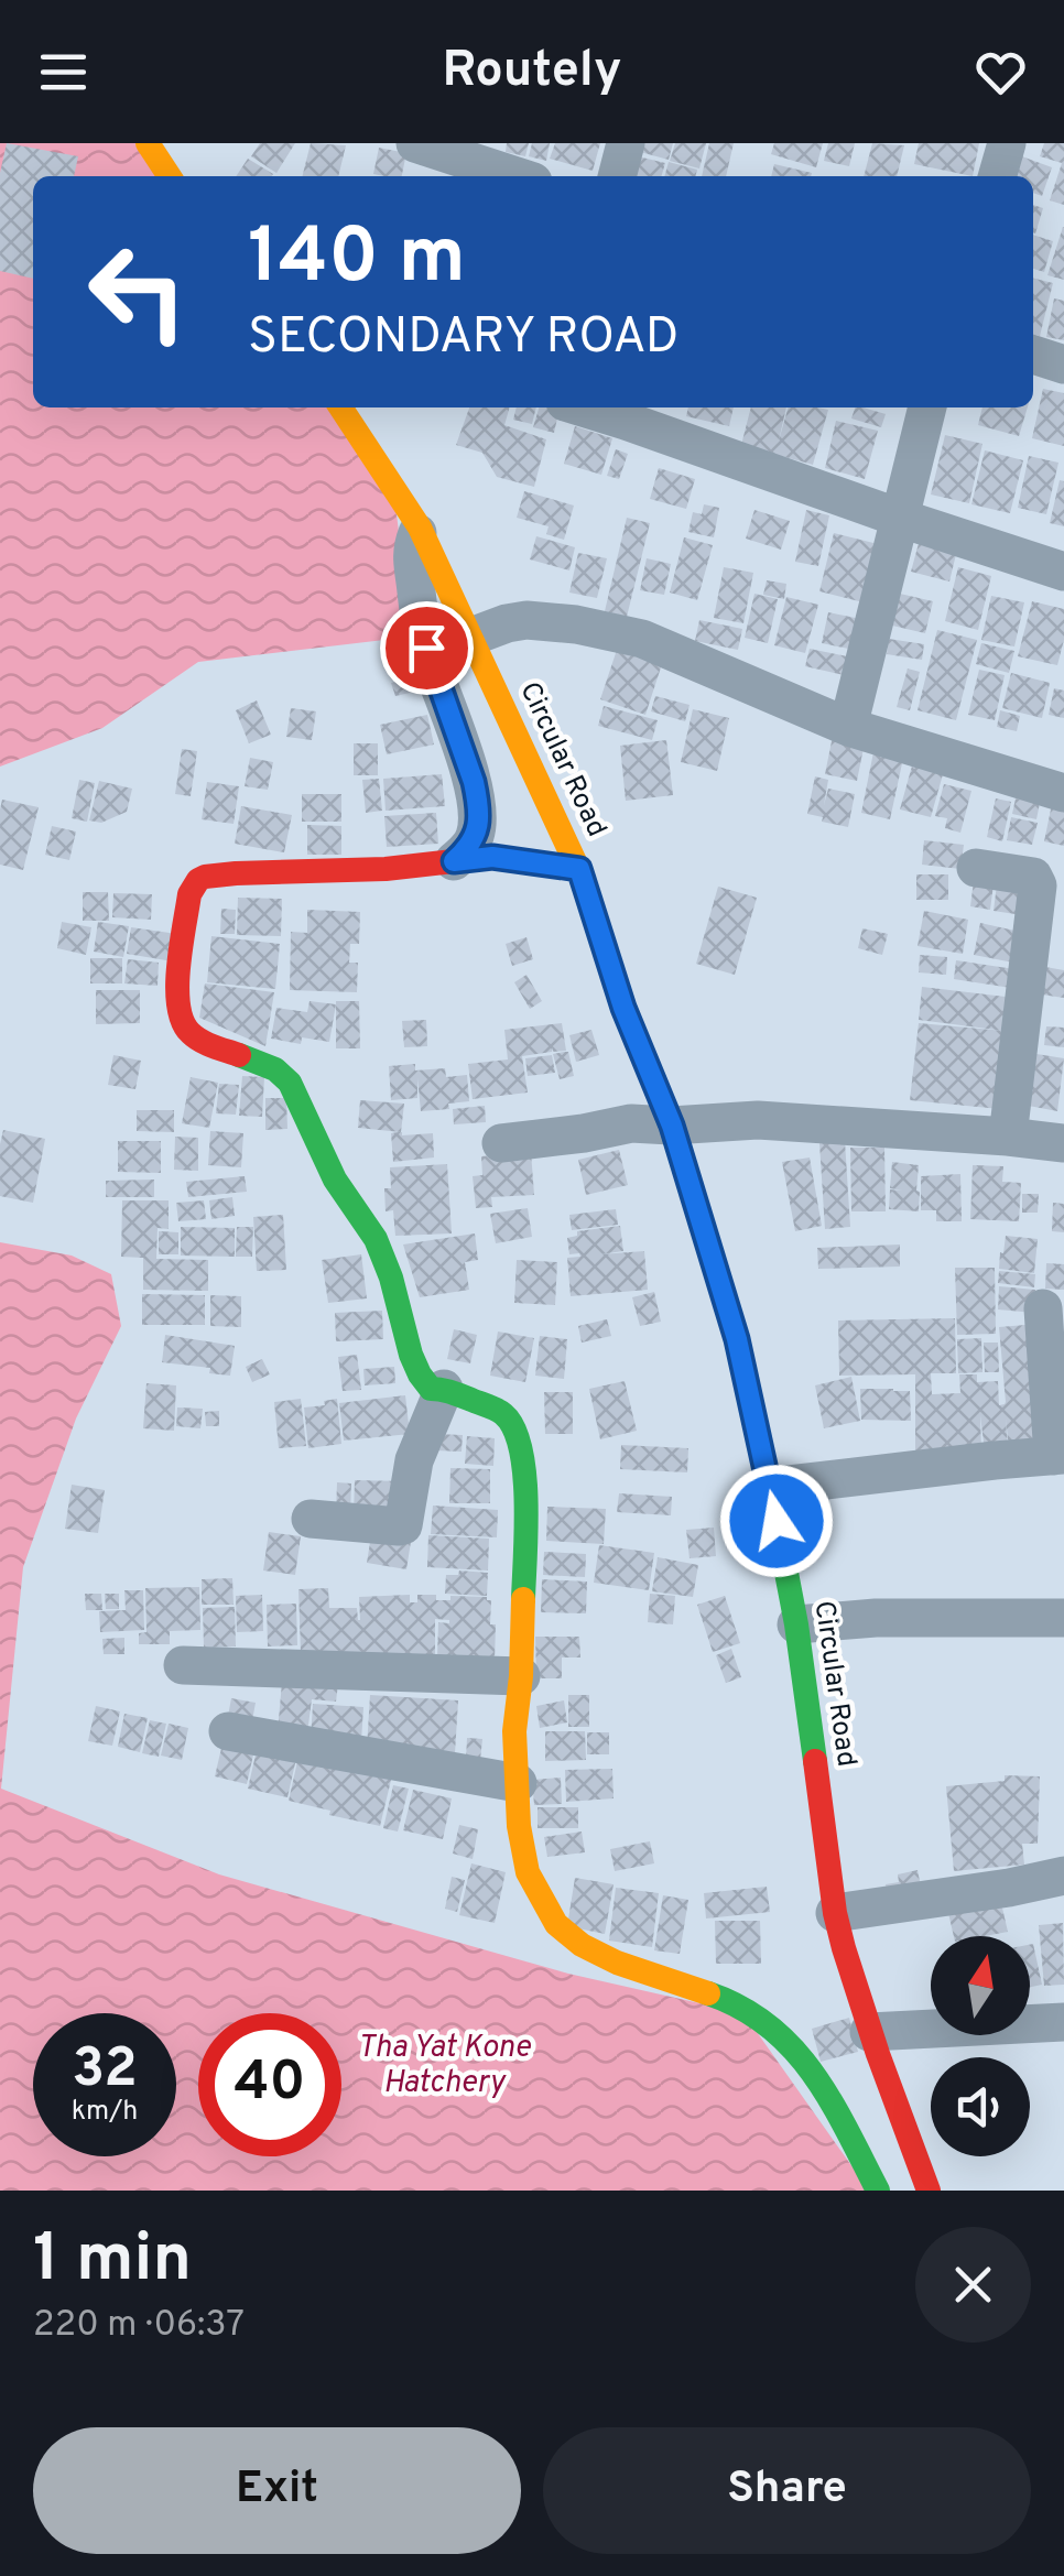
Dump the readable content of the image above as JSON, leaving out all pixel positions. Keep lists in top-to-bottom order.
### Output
{
  "streets": {
    "street": ["Circular Road"]
  },
  "water": ["Tha Yat Kone Hatchery"],
  "north": "top",
  "page": {
    "header": "Routely",
    "turn": ["140 m", "SECONDARY ROAD"],
    "speed": "32 km/h",
    "limit": "40",
    "heading": ["1 min", "220 m · 06:37"],
    "buttons": ["Exit", "Share"]
  }
}
